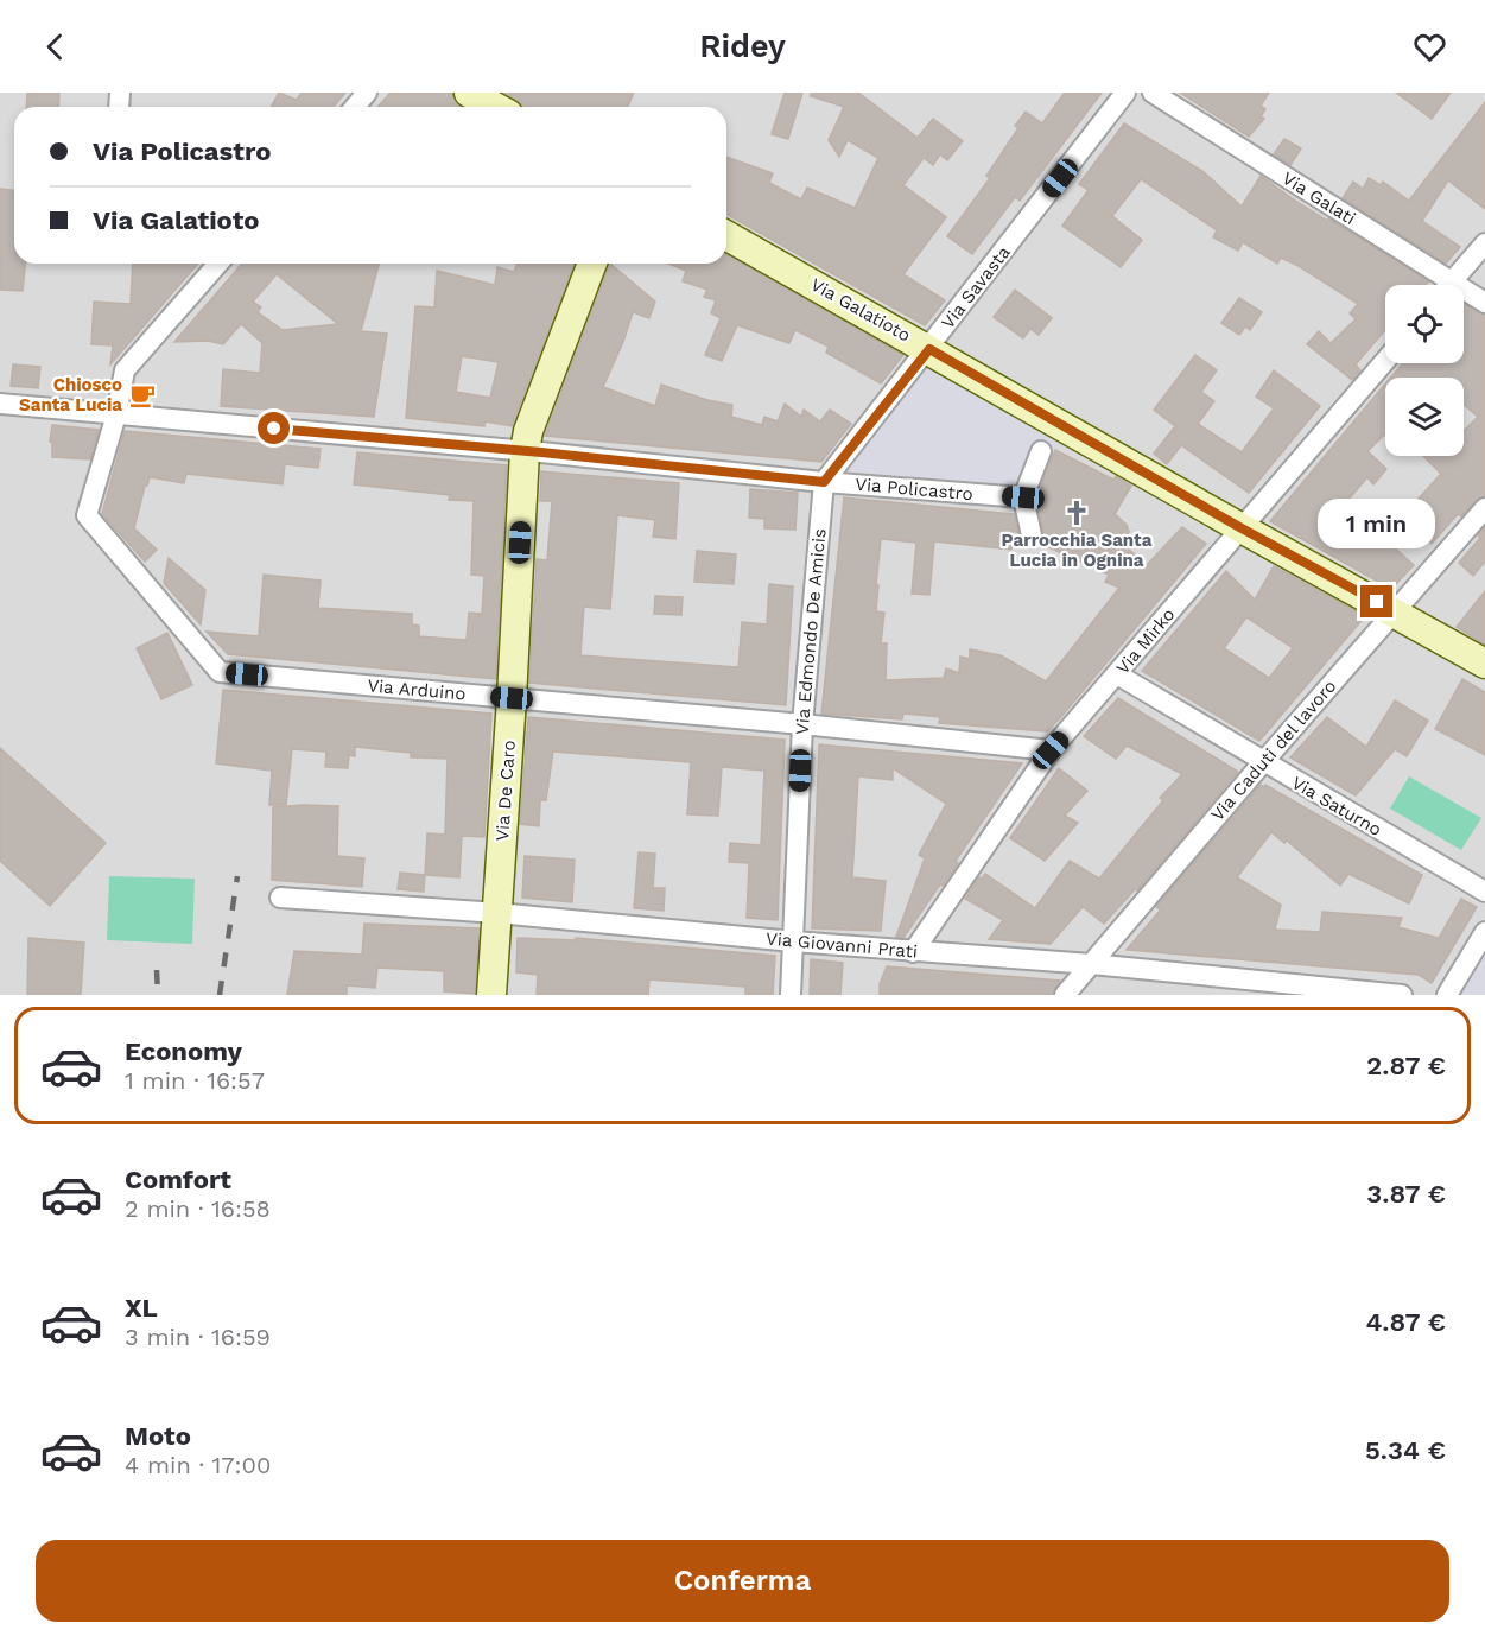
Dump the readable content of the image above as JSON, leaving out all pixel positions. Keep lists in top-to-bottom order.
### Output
{
  "streets": {
    "main road": ["Via Galatioto", "Via De Caro"],
    "street": [
      "Via Galati",
      "Via Savasta",
      "Via Policastro",
      "Via Edmondo De Amicis",
      "Via Mirko",
      "Via Arduino",
      "Via Caduti del lavoro",
      "Via Saturno",
      "Via Giovanni Prati"
    ]
  },
  "crossings": [
    ["Via Savasta", "Via Galatioto"],
    ["Via Savasta", "Via Policastro"],
    ["Via Savasta", "Via Edmondo De Amicis"],
    ["Via Galatioto", "Via Mirko"],
    ["Via Galatioto", "Via Caduti del lavoro"],
    ["Via Policastro", "Via Edmondo De Amicis"],
    ["Via Policastro", "Via Arduino"],
    ["Via Policastro", "Via De Caro"],
    ["Via Edmondo De Amicis", "Via Arduino"],
    ["Via Edmondo De Amicis", "Via Giovanni Prati"],
    ["Via Mirko", "Via Arduino"],
    ["Via Mirko", "Via Saturno"],
    ["Via Mirko", "Via Giovanni Prati"],
    ["Via Arduino", "Via De Caro"],
    ["Via Caduti del lavoro", "Via Saturno"],
    ["Via Caduti del lavoro", "Via Giovanni Prati"],
    ["Via De Caro", "Via Giovanni Prati"]
  ],
  "places": {
    "cafe": ["Chiosco Santa Lucia"],
    "church": ["Parrocchia Santa Lucia in Ognina"]
  },
  "page": {
    "header": "Ridey",
    "banner": ["Via Policastro", "Via Galatioto"],
    "bubble": "1 min",
    "list": [
      {
        "name": "Economy",
        "note": "1 min · 16:57",
        "value": "2.87 €"
      },
      {
        "name": "Comfort",
        "note": "2 min · 16:58",
        "value": "3.87 €"
      },
      {
        "name": "XL",
        "note": "3 min · 16:59",
        "value": "4.87 €"
      },
      {
        "name": "Moto",
        "note": "4 min · 17:00",
        "value": "5.34 €"
      }
    ],
    "buttons": "Conferma"
  }
}
